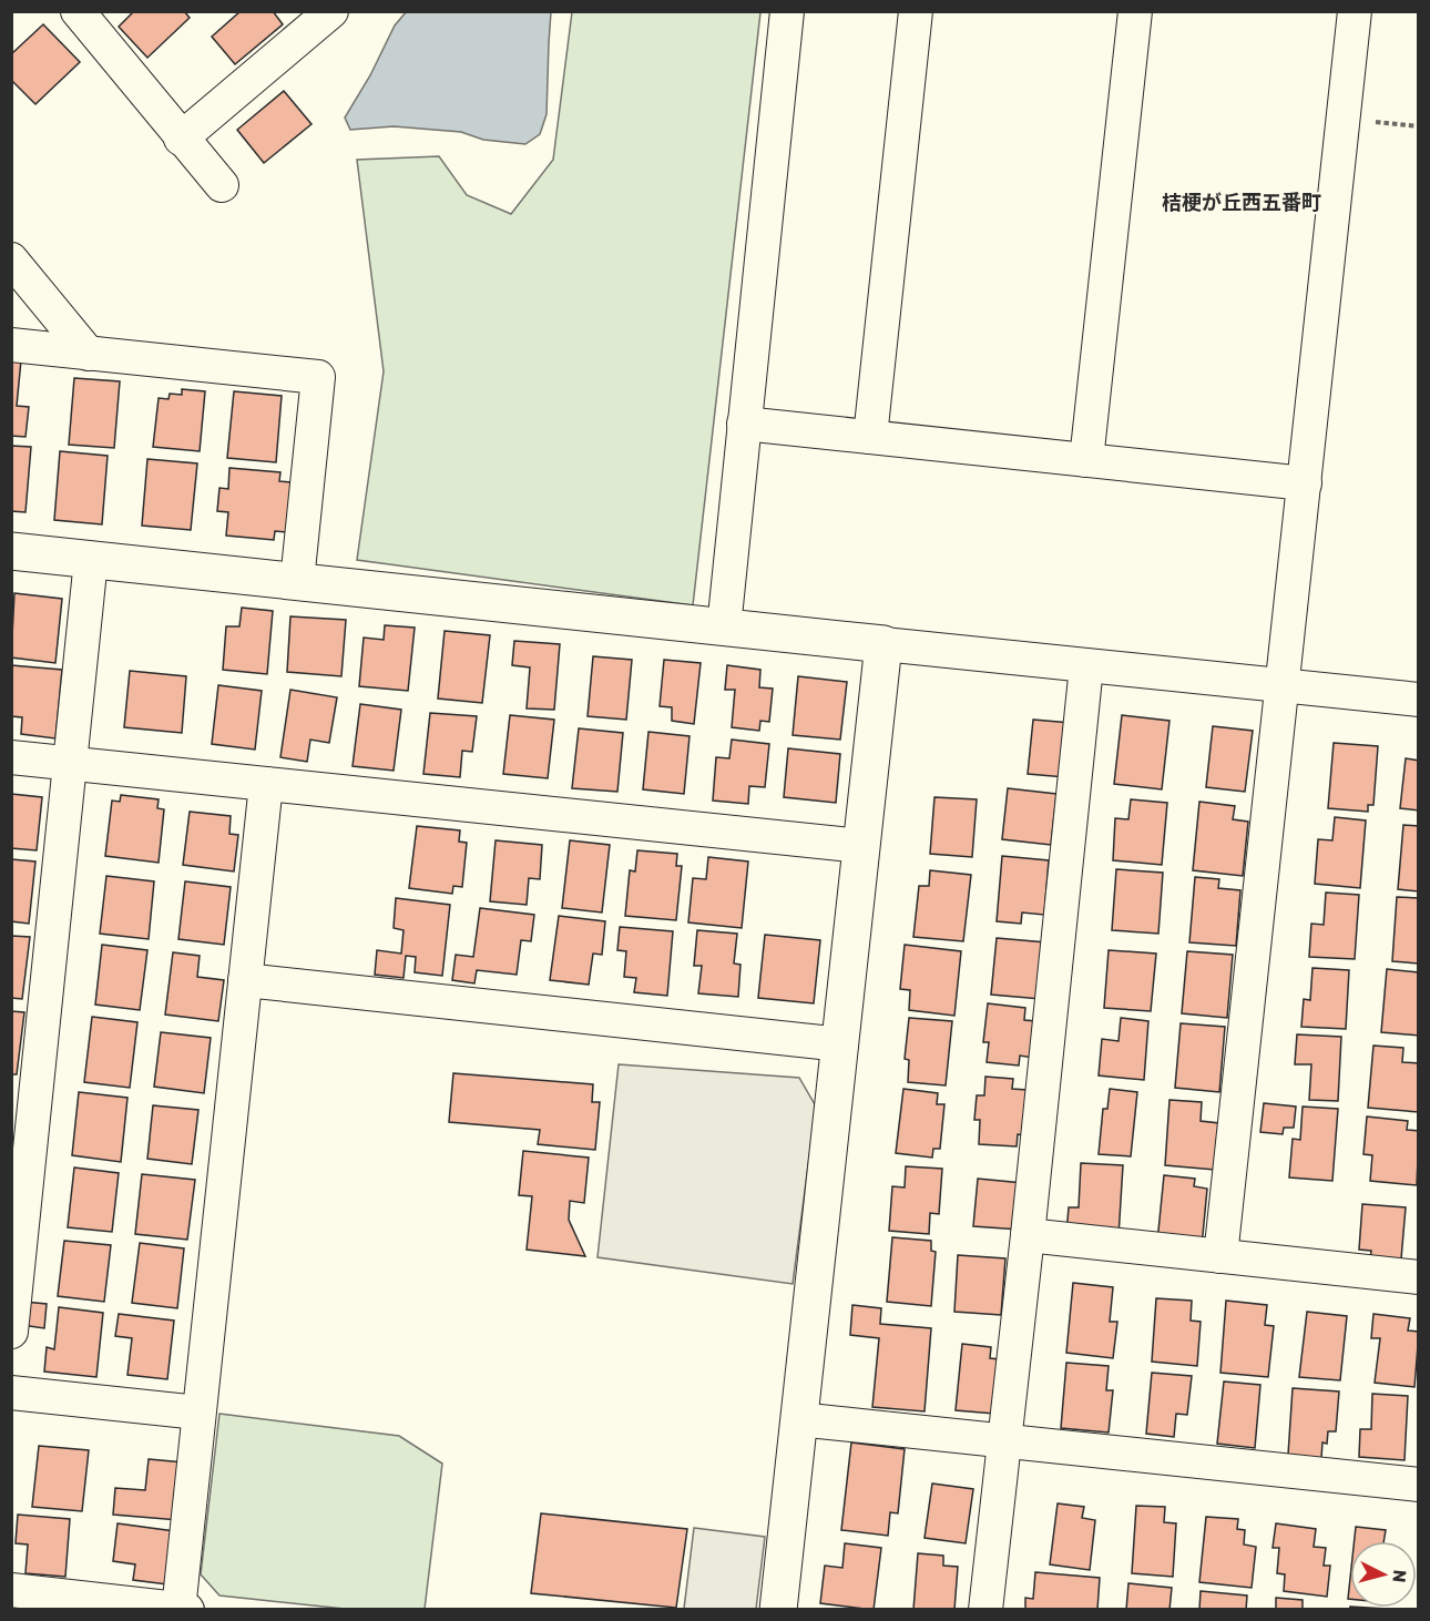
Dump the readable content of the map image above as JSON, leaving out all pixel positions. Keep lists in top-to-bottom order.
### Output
{
  "districts": ["桔梗が丘西五番町"],
  "north": "right"
}
